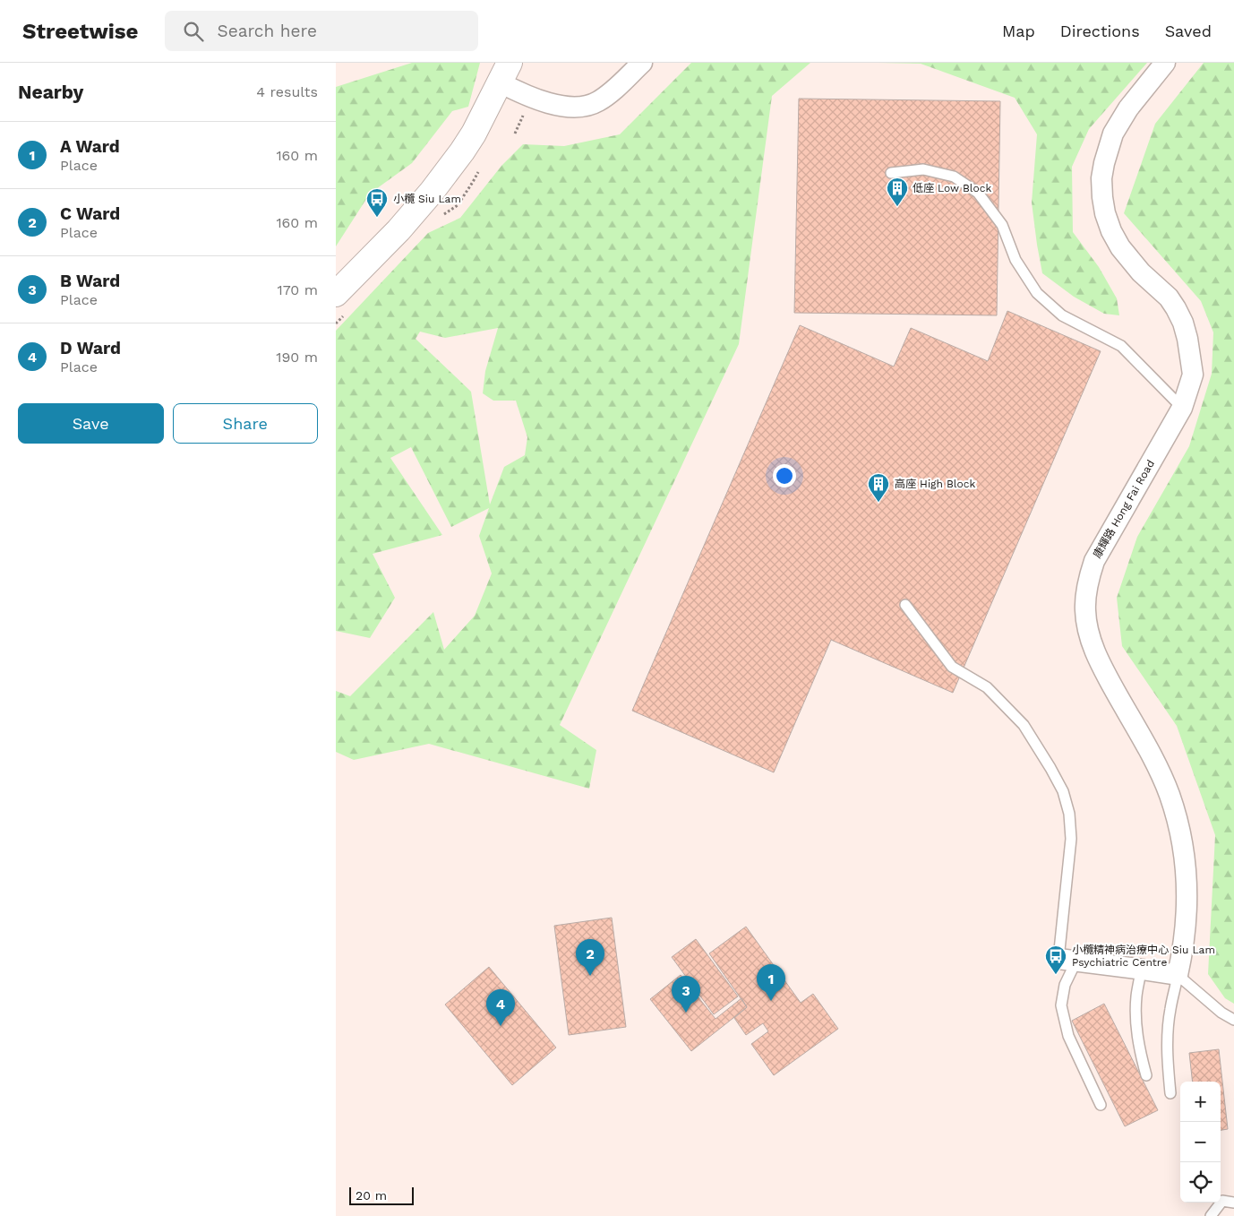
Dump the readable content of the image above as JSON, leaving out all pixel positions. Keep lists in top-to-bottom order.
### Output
{
  "streets": {
    "street": ["康輝路 Hong Fai Road"]
  },
  "places": {
    "building": ["低座 Low Block", "高座 High Block"],
    "bus stop": ["小欖 Siu Lam", "小欖精神病治療中心 Siu Lam Psychiatric Centre"]
  },
  "scale_bar": "20 m",
  "page": {
    "header": "Streetwise",
    "search": "Search here",
    "nav": ["Map", "Directions", "Saved"],
    "heading": ["Nearby", "4 results"],
    "list": [
      {
        "mark": "1",
        "name": "A Ward",
        "note": "Place",
        "value": "160 m"
      },
      {
        "mark": "2",
        "name": "C Ward",
        "note": "Place",
        "value": "160 m"
      },
      {
        "mark": "3",
        "name": "B Ward",
        "note": "Place",
        "value": "170 m"
      },
      {
        "mark": "4",
        "name": "D Ward",
        "note": "Place",
        "value": "190 m"
      }
    ],
    "buttons": ["Save", "Share"],
    "pins": [
      "2",
      "1",
      "3",
      "4"
    ],
    "map_buttons": ["+", "−"],
    "scale": "20 m"
  }
}
